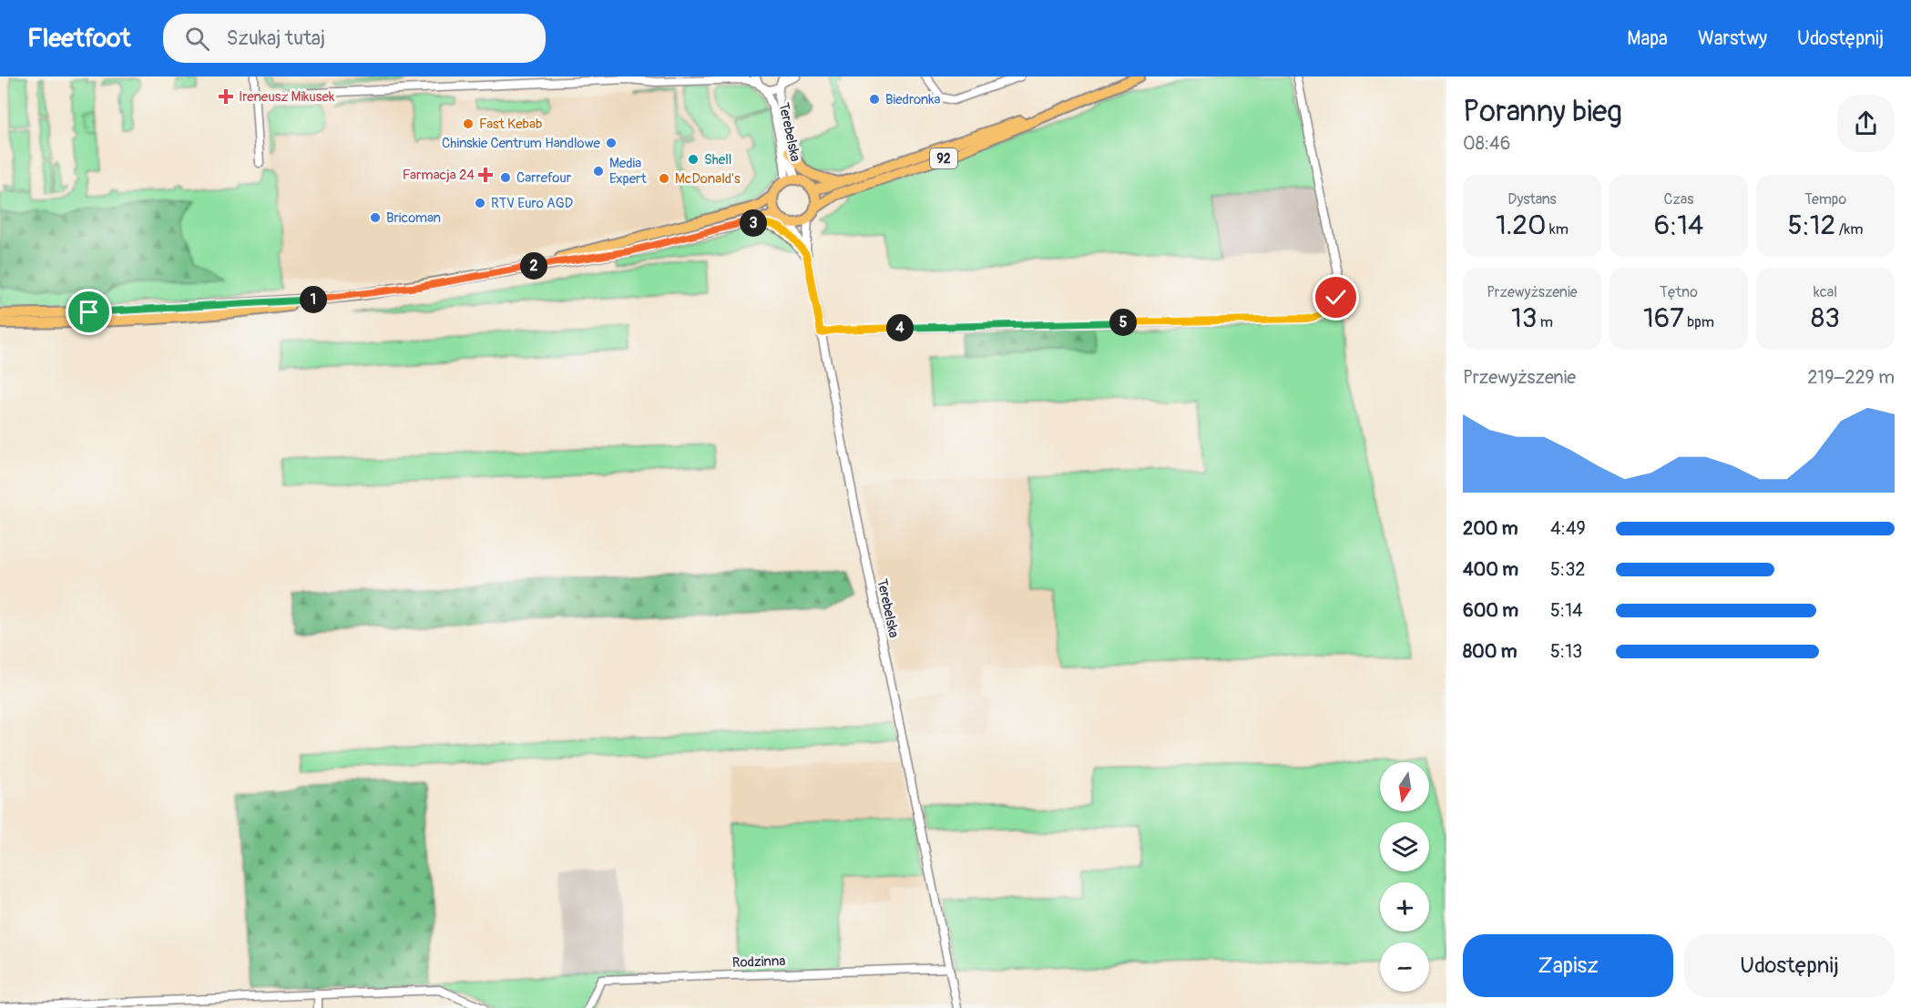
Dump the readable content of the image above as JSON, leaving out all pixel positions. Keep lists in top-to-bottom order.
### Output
{
  "streets": {
    "main road": ["92"],
    "street": ["Terebelska", "Rodzinna"]
  },
  "crossings": [
    ["Terebelska", "92"],
    ["Terebelska", "Rodzinna"]
  ],
  "places": {
    "health": ["Ireneusz Mikusek", "Farmacja 24"],
    "other": [
      "Biedronka",
      "Fast Kebab",
      "Chinskie Centrum Handlowe",
      "Shell",
      "Media Expert",
      "Carrefour",
      "McDonald's",
      "RTV Euro AGD",
      "Bricoman"
    ]
  },
  "north": "bottom",
  "page": {
    "header": "Fleetfoot",
    "search": "Szukaj tutaj",
    "nav": ["Mapa", "Warstwy", "Udostępnij"],
    "heading": ["Poranny bieg", "08:46"],
    "stats": [
      ["Dystans", "1.20 km"],
      ["Czas", "6:14"],
      ["Tempo", "5:12 /km"],
      ["Przewyższenie", "13 m"],
      ["Tętno", "167 bpm"],
      ["kcal", "83"]
    ],
    "pins": [
      "3",
      "2",
      "1",
      "5",
      "4"
    ],
    "chart": ["Przewyższenie", "219–229 m"],
    "list": [
      {
        "name": "200 m",
        "note": "4:49"
      },
      {
        "name": "400 m",
        "note": "5:32"
      },
      {
        "name": "600 m",
        "note": "5:14"
      },
      {
        "name": "800 m",
        "note": "5:13"
      }
    ],
    "map_buttons": ["+", "−"],
    "buttons": ["Zapisz", "Udostępnij"]
  }
}
